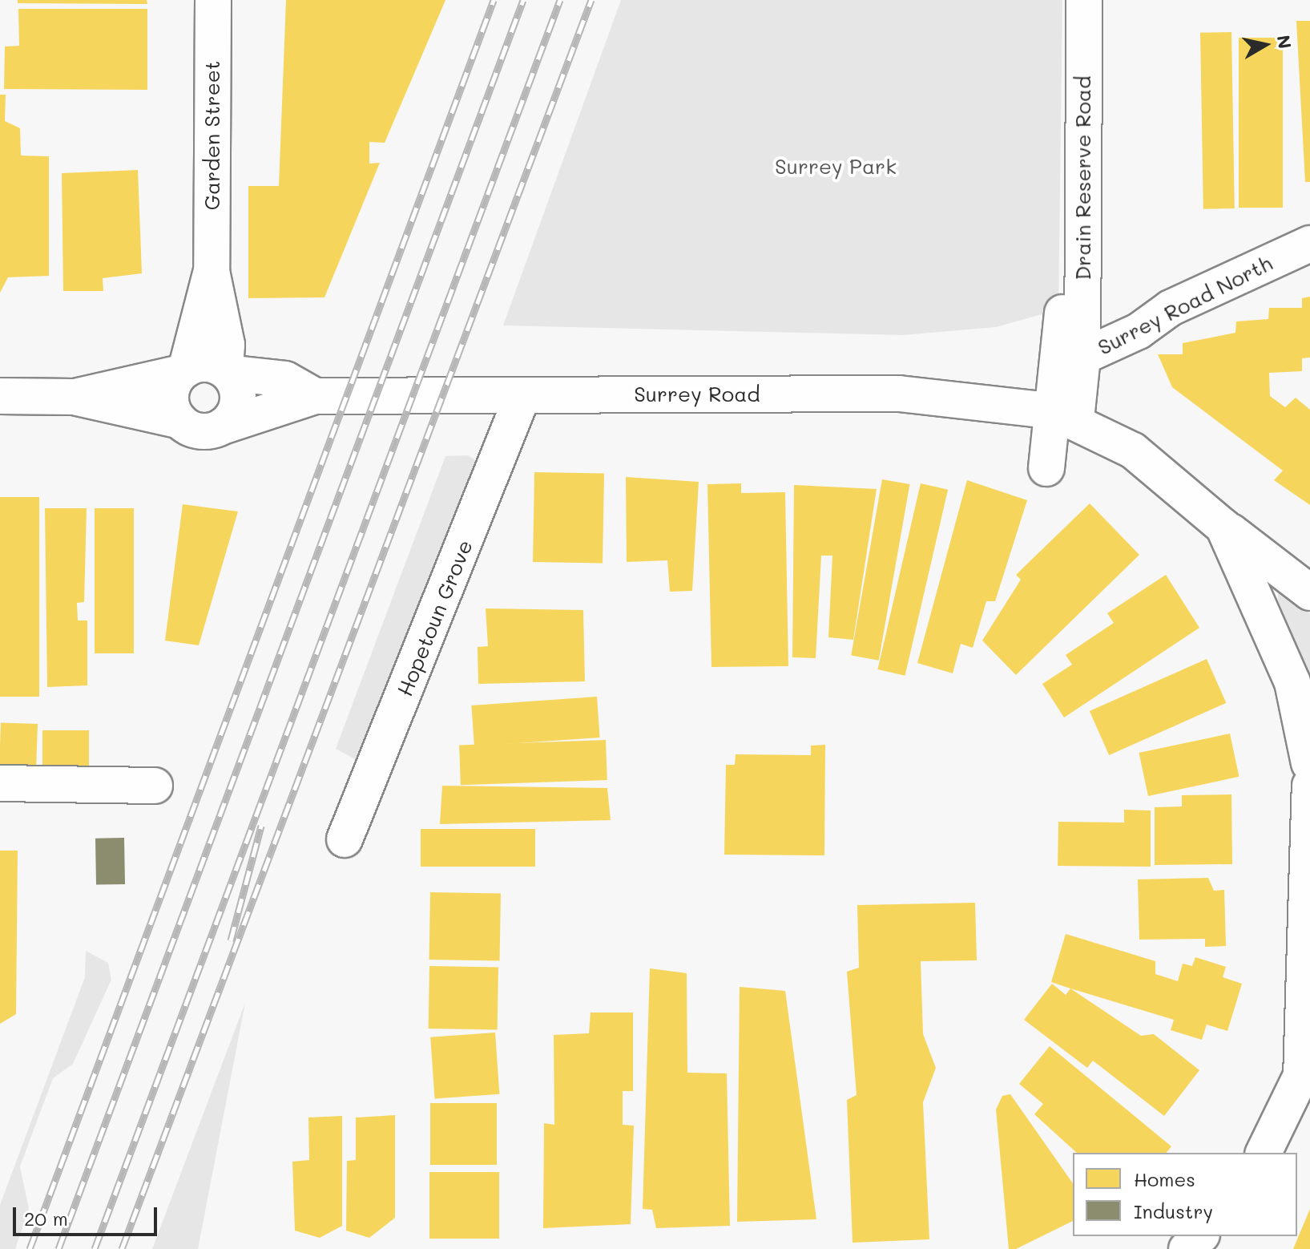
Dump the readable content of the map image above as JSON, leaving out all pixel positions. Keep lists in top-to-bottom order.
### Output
{
  "streets": {
    "street": [
      "Garden Street",
      "Drain Reserve Road",
      "Surrey Road North",
      "Surrey Road",
      "Hopetoun Grove"
    ]
  },
  "crossings": [
    ["Garden Street", "Surrey Road"],
    ["Drain Reserve Road", "Surrey Road North"],
    ["Surrey Road North", "Surrey Road"],
    ["Surrey Road", "Hopetoun Grove"]
  ],
  "parks": ["Surrey Park"],
  "legend": ["Homes", "Industry"],
  "scale_bar": "20 m",
  "north": "right"
}
